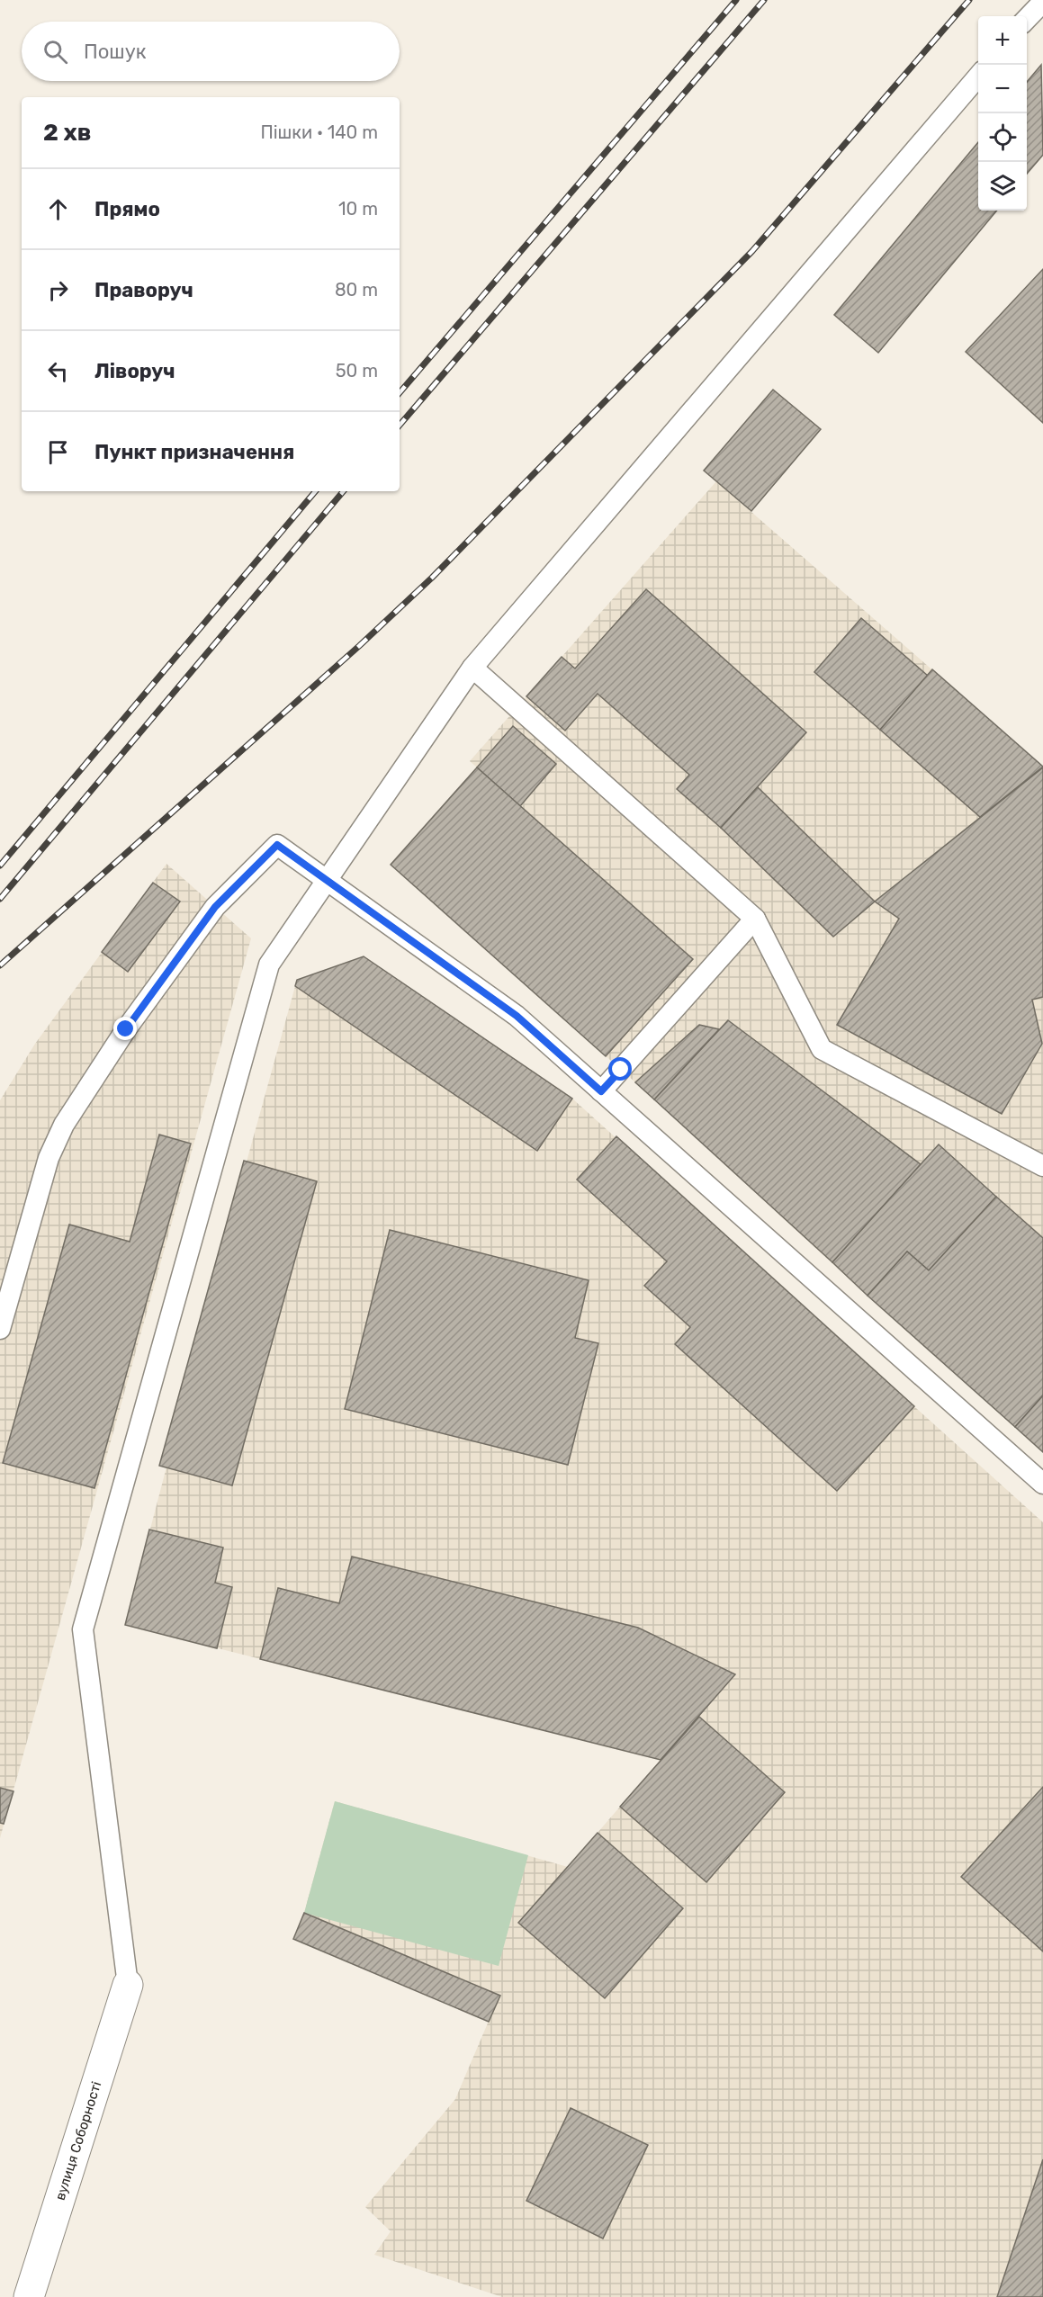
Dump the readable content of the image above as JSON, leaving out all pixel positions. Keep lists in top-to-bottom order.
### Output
{
  "streets": {
    "street": ["вулиця Соборності"]
  },
  "page": {
    "map_buttons": ["+", "−"],
    "search": "Пошук",
    "heading": ["2 хв", "Пішки · 140 m"],
    "list": [
      ["Прямо", "10 m"],
      ["Праворуч", "80 m"],
      ["Ліворуч", "50 m"],
      "Пункт призначення"
    ]
  }
}
